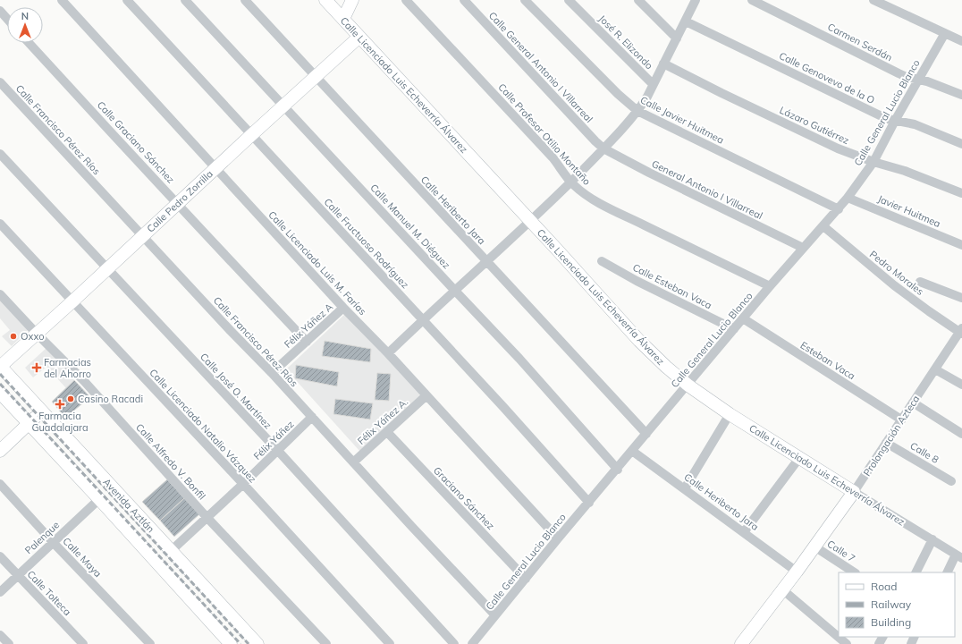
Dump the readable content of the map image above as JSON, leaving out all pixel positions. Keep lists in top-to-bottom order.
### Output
{
  "streets": {
    "street": [
      "José R. Elizondo",
      "Carmen Serdán",
      "Calle General Antonio I Villarreal",
      "Calle Genovevo de la O",
      "Calle Licenciado Luis Echeverría Álvarez",
      "Calle General Lucio Blanco",
      "Calle Javier Huitmea",
      "Lázaro Gutiérrez",
      "Calle Francisco Pérez Ríos",
      "Calle Profesor Otilio Montaño",
      "Calle Graciano Sánchez",
      "General Antonio I Villarreal",
      "Calle Pedro Zorrilla",
      "Calle Heriberto Jara",
      "Javier Huitmea",
      "Calle Manuel M. Diéguez",
      "Calle Fructuoso Rodríguez",
      "Calle Licenciado Luis M. Farías",
      "Pedro Morales",
      "Calle Esteban Vaca",
      "Félix Yáñez A",
      "Esteban Vaca",
      "Calle José O. Martínez",
      "Félix Yáñez A.",
      "Calle Licenciado Natalio Vázquez",
      "Prolongación Azteca",
      "Félix Yáñez",
      "Calle 8",
      "Calle Alfredo V. Bonfil",
      "Graciano Sánchez",
      "Avenida Aztlán",
      "Palenque",
      "Calle 7",
      "Calle Maya",
      "Calle Tolteca"
    ]
  },
  "crossings": [
    ["Carmen Serdán", "Calle General Lucio Blanco"],
    ["Calle General Antonio I Villarreal", "General Antonio I Villarreal"],
    ["Calle Genovevo de la O", "Calle General Lucio Blanco"],
    ["Calle Licenciado Luis Echeverría Álvarez", "Calle General Lucio Blanco"],
    ["Calle Licenciado Luis Echeverría Álvarez", "Calle Pedro Zorrilla"],
    ["Calle Licenciado Luis Echeverría Álvarez", "Prolongación Azteca"],
    ["Calle General Lucio Blanco", "Calle Javier Huitmea"],
    ["Calle General Lucio Blanco", "Lázaro Gutiérrez"],
    ["Calle General Lucio Blanco", "Calle Francisco Pérez Ríos"],
    ["Calle General Lucio Blanco", "Calle Profesor Otilio Montaño"],
    ["Calle General Lucio Blanco", "General Antonio I Villarreal"],
    ["Calle General Lucio Blanco", "Calle Heriberto Jara"],
    ["Calle General Lucio Blanco", "Javier Huitmea"],
    ["Calle General Lucio Blanco", "Calle Manuel M. Diéguez"],
    ["Calle General Lucio Blanco", "Calle Fructuoso Rodríguez"],
    ["Calle General Lucio Blanco", "Calle Licenciado Luis M. Farías"],
    ["Calle General Lucio Blanco", "Pedro Morales"],
    ["Calle General Lucio Blanco", "Calle Esteban Vaca"],
    ["Calle General Lucio Blanco", "Esteban Vaca"],
    ["Calle General Lucio Blanco", "Graciano Sánchez"],
    ["Calle Francisco Pérez Ríos", "Calle Pedro Zorrilla"],
    ["Calle Francisco Pérez Ríos", "Félix Yáñez A"],
    ["Calle Francisco Pérez Ríos", "Félix Yáñez A."],
    ["Calle Francisco Pérez Ríos", "Félix Yáñez"],
    ["Calle Graciano Sánchez", "Calle Pedro Zorrilla"],
    ["Calle Graciano Sánchez", "Félix Yáñez A"],
    ["Calle Pedro Zorrilla", "Calle Heriberto Jara"],
    ["Calle Pedro Zorrilla", "Calle Manuel M. Diéguez"],
    ["Calle Pedro Zorrilla", "Calle Fructuoso Rodríguez"],
    ["Calle Pedro Zorrilla", "Calle Licenciado Luis M. Farías"],
    ["Calle Pedro Zorrilla", "Calle José O. Martínez"],
    ["Calle Pedro Zorrilla", "Calle Licenciado Natalio Vázquez"],
    ["Calle Pedro Zorrilla", "Calle Alfredo V. Bonfil"],
    ["Calle Pedro Zorrilla", "Avenida Aztlán"],
    ["Calle Heriberto Jara", "Prolongación Azteca"],
    ["Calle Licenciado Luis M. Farías", "Félix Yáñez A"],
    ["Calle Licenciado Luis M. Farías", "Félix Yáñez A."],
    ["Pedro Morales", "Prolongación Azteca"],
    ["Esteban Vaca", "Prolongación Azteca"],
    ["Calle José O. Martínez", "Félix Yáñez"],
    ["Félix Yáñez A.", "Graciano Sánchez"],
    ["Calle Licenciado Natalio Vázquez", "Félix Yáñez"],
    ["Prolongación Azteca", "Calle 8"],
    ["Prolongación Azteca", "Calle 7"],
    ["Félix Yáñez", "Calle Alfredo V. Bonfil"],
    ["Félix Yáñez", "Avenida Aztlán"],
    ["Avenida Aztlán", "Palenque"],
    ["Palenque", "Calle Maya"],
    ["Palenque", "Calle Tolteca"]
  ],
  "places": {
    "other": ["Oxxo", "Casino Racadi"],
    "health": ["Farmacias del Ahorro", "Farmacia Guadalajara"]
  },
  "legend": ["Road", "Railway", "Building"],
  "north": "top"
}
